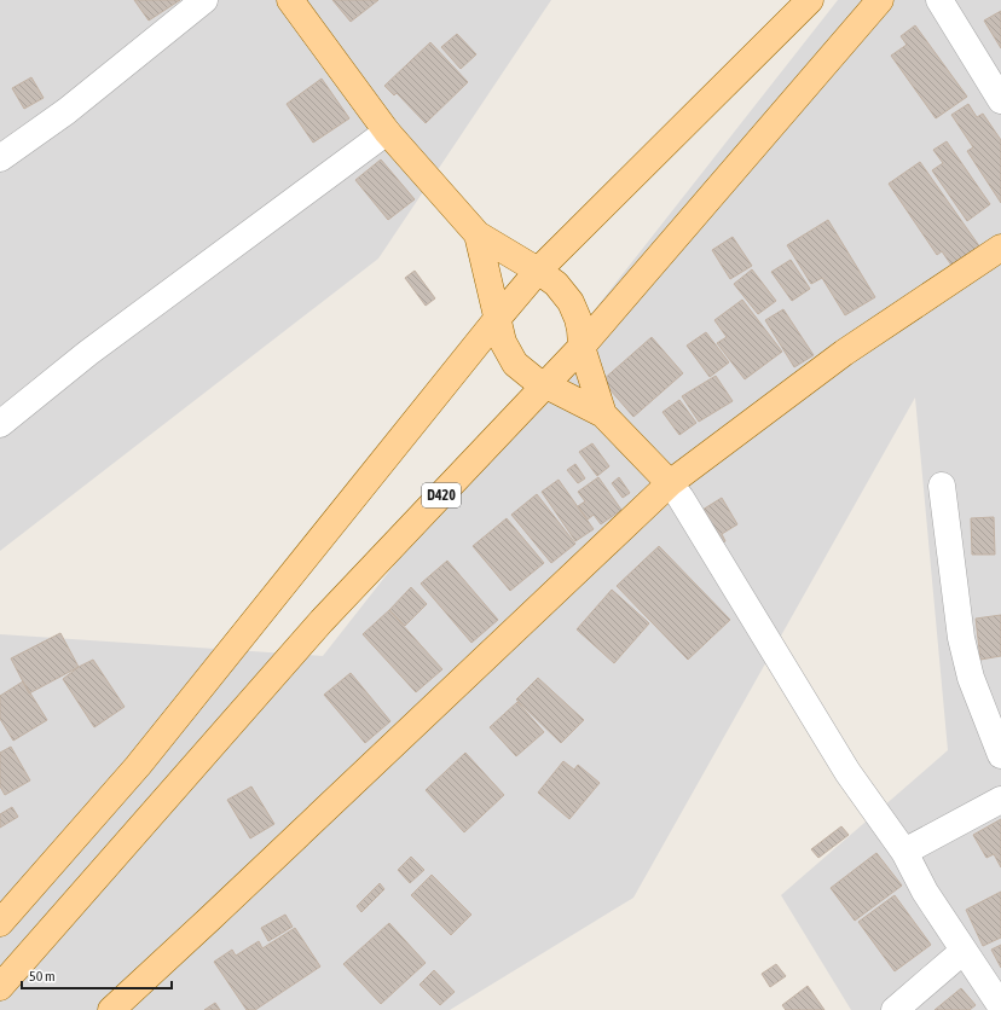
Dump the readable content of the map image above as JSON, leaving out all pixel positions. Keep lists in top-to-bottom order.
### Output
{
  "streets": {
    "main road": ["D420"]
  },
  "scale_bar": "50 m"
}
